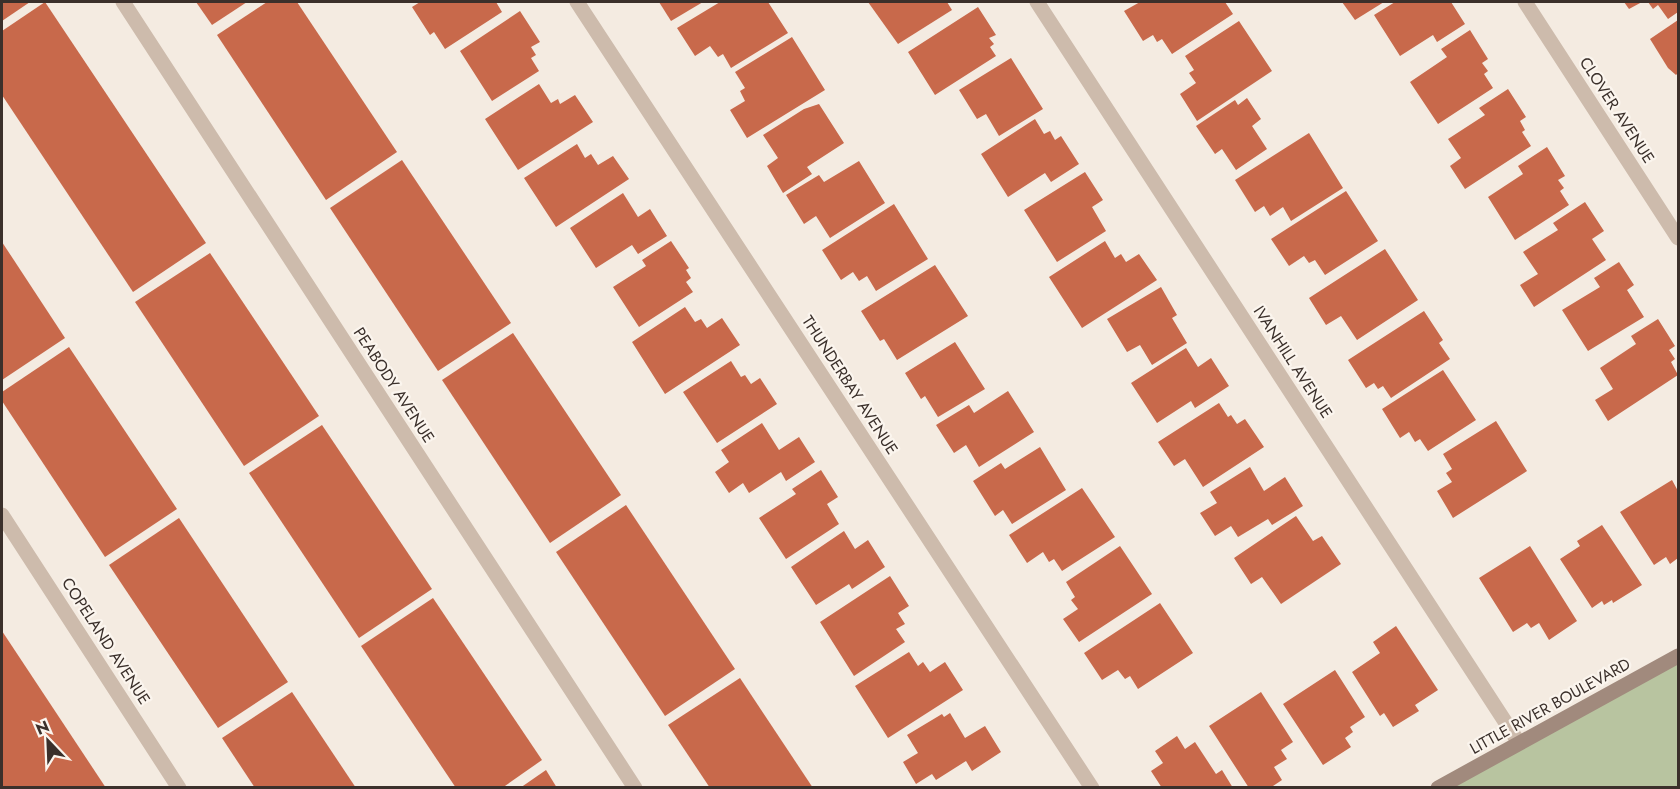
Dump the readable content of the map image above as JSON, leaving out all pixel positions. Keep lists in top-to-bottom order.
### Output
{
  "streets": {
    "street": [
      "CLOVER AVENUE",
      "IVANHILL AVENUE",
      "PEABODY AVENUE",
      "THUNDERBAY AVENUE",
      "COPELAND AVENUE",
      "LITTLE RIVER BOULEVARD"
    ]
  },
  "crossings": [
    ["IVANHILL AVENUE", "LITTLE RIVER BOULEVARD"]
  ],
  "north": "top left"
}
